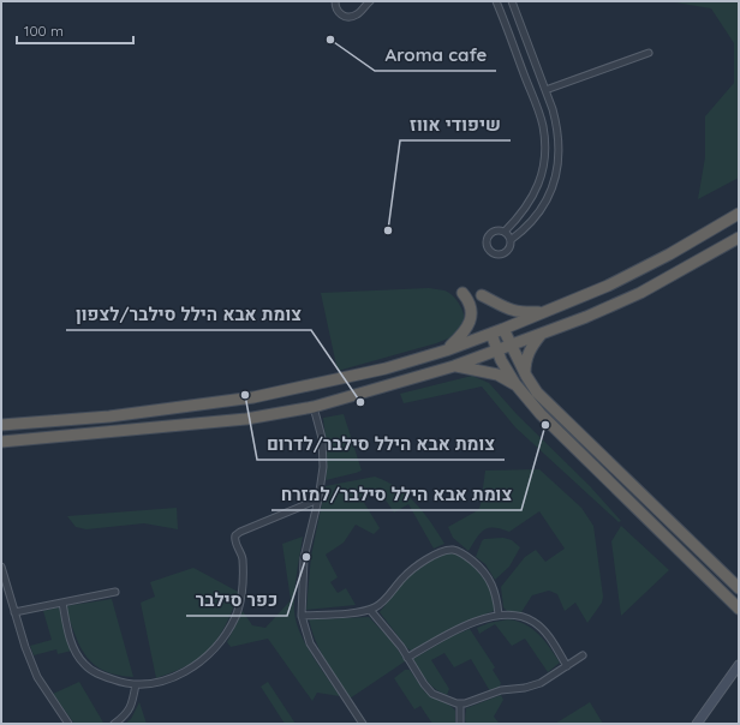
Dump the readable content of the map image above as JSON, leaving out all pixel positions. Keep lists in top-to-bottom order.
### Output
{
  "places": [
    "Aroma cafe",
    "שיפודי אווז",
    "צומת אבא הילל סילבר/לדרום",
    "צומת אבא הילל סילבר/לצפון",
    "צומת אבא הילל סילבר/למזרח",
    "כפר סילבר"
  ],
  "scale_bar": "100 m"
}
